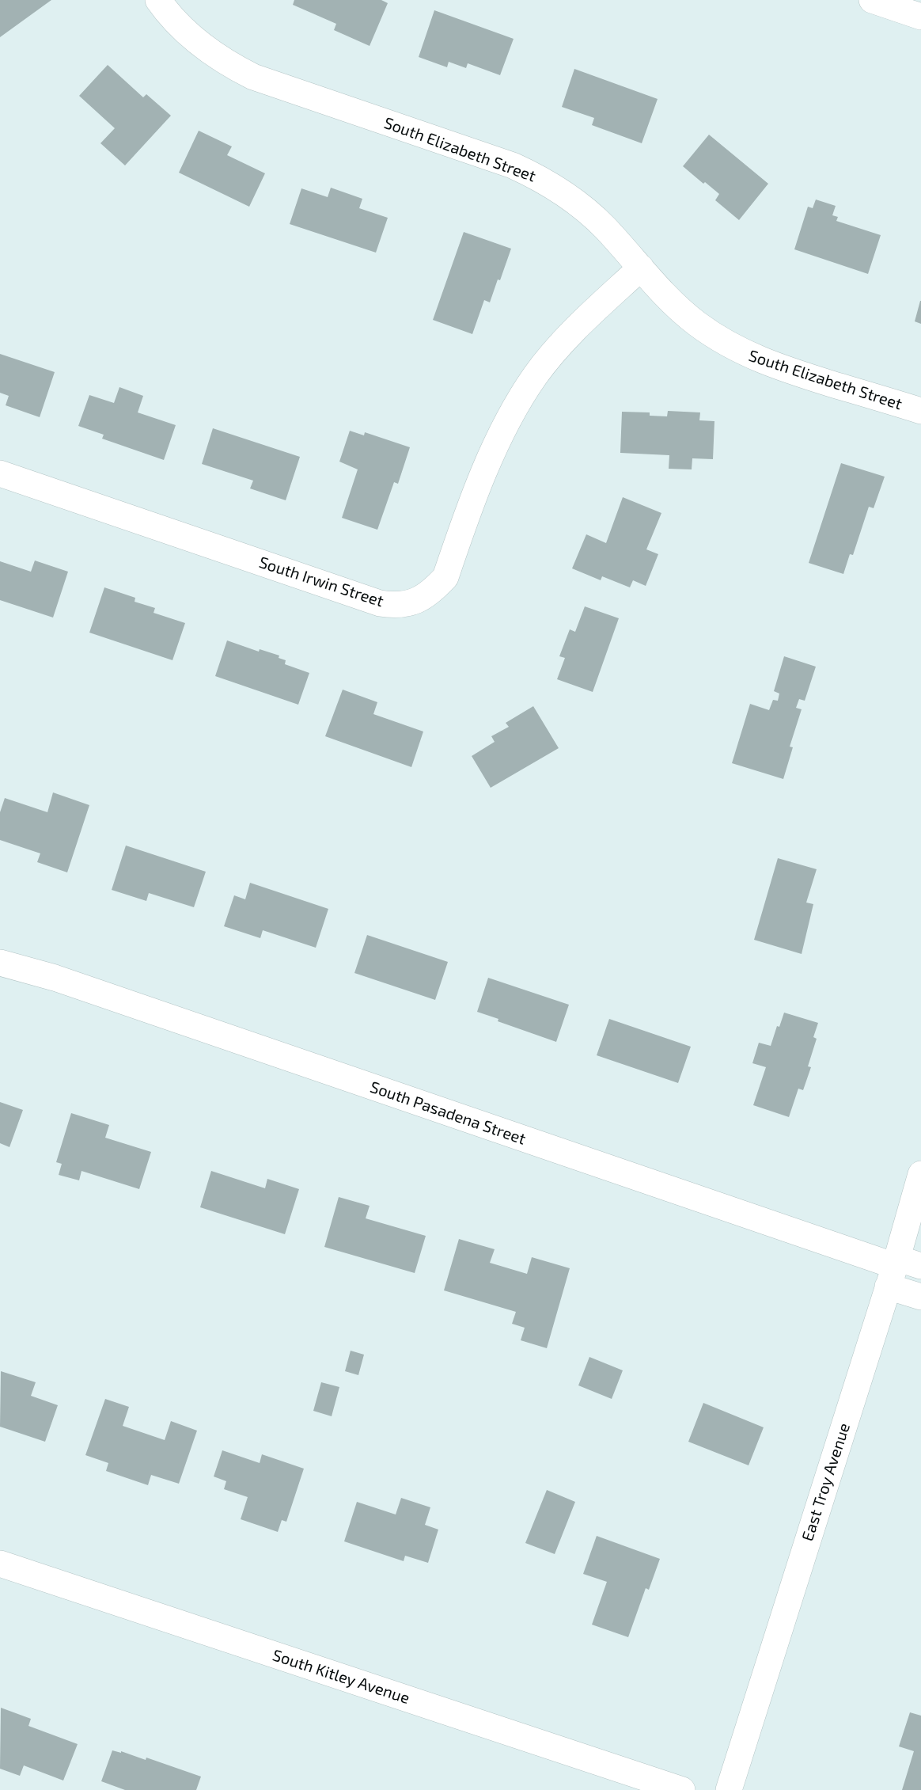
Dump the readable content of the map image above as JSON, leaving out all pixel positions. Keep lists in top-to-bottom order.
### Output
{
  "streets": {
    "street": [
      "South Elizabeth Street",
      "South Irwin Street",
      "South Pasadena Street",
      "East Troy Avenue",
      "South Kitley Avenue"
    ]
  },
  "crossings": [
    ["South Elizabeth Street", "South Irwin Street"],
    ["South Pasadena Street", "East Troy Avenue"]
  ]
}
